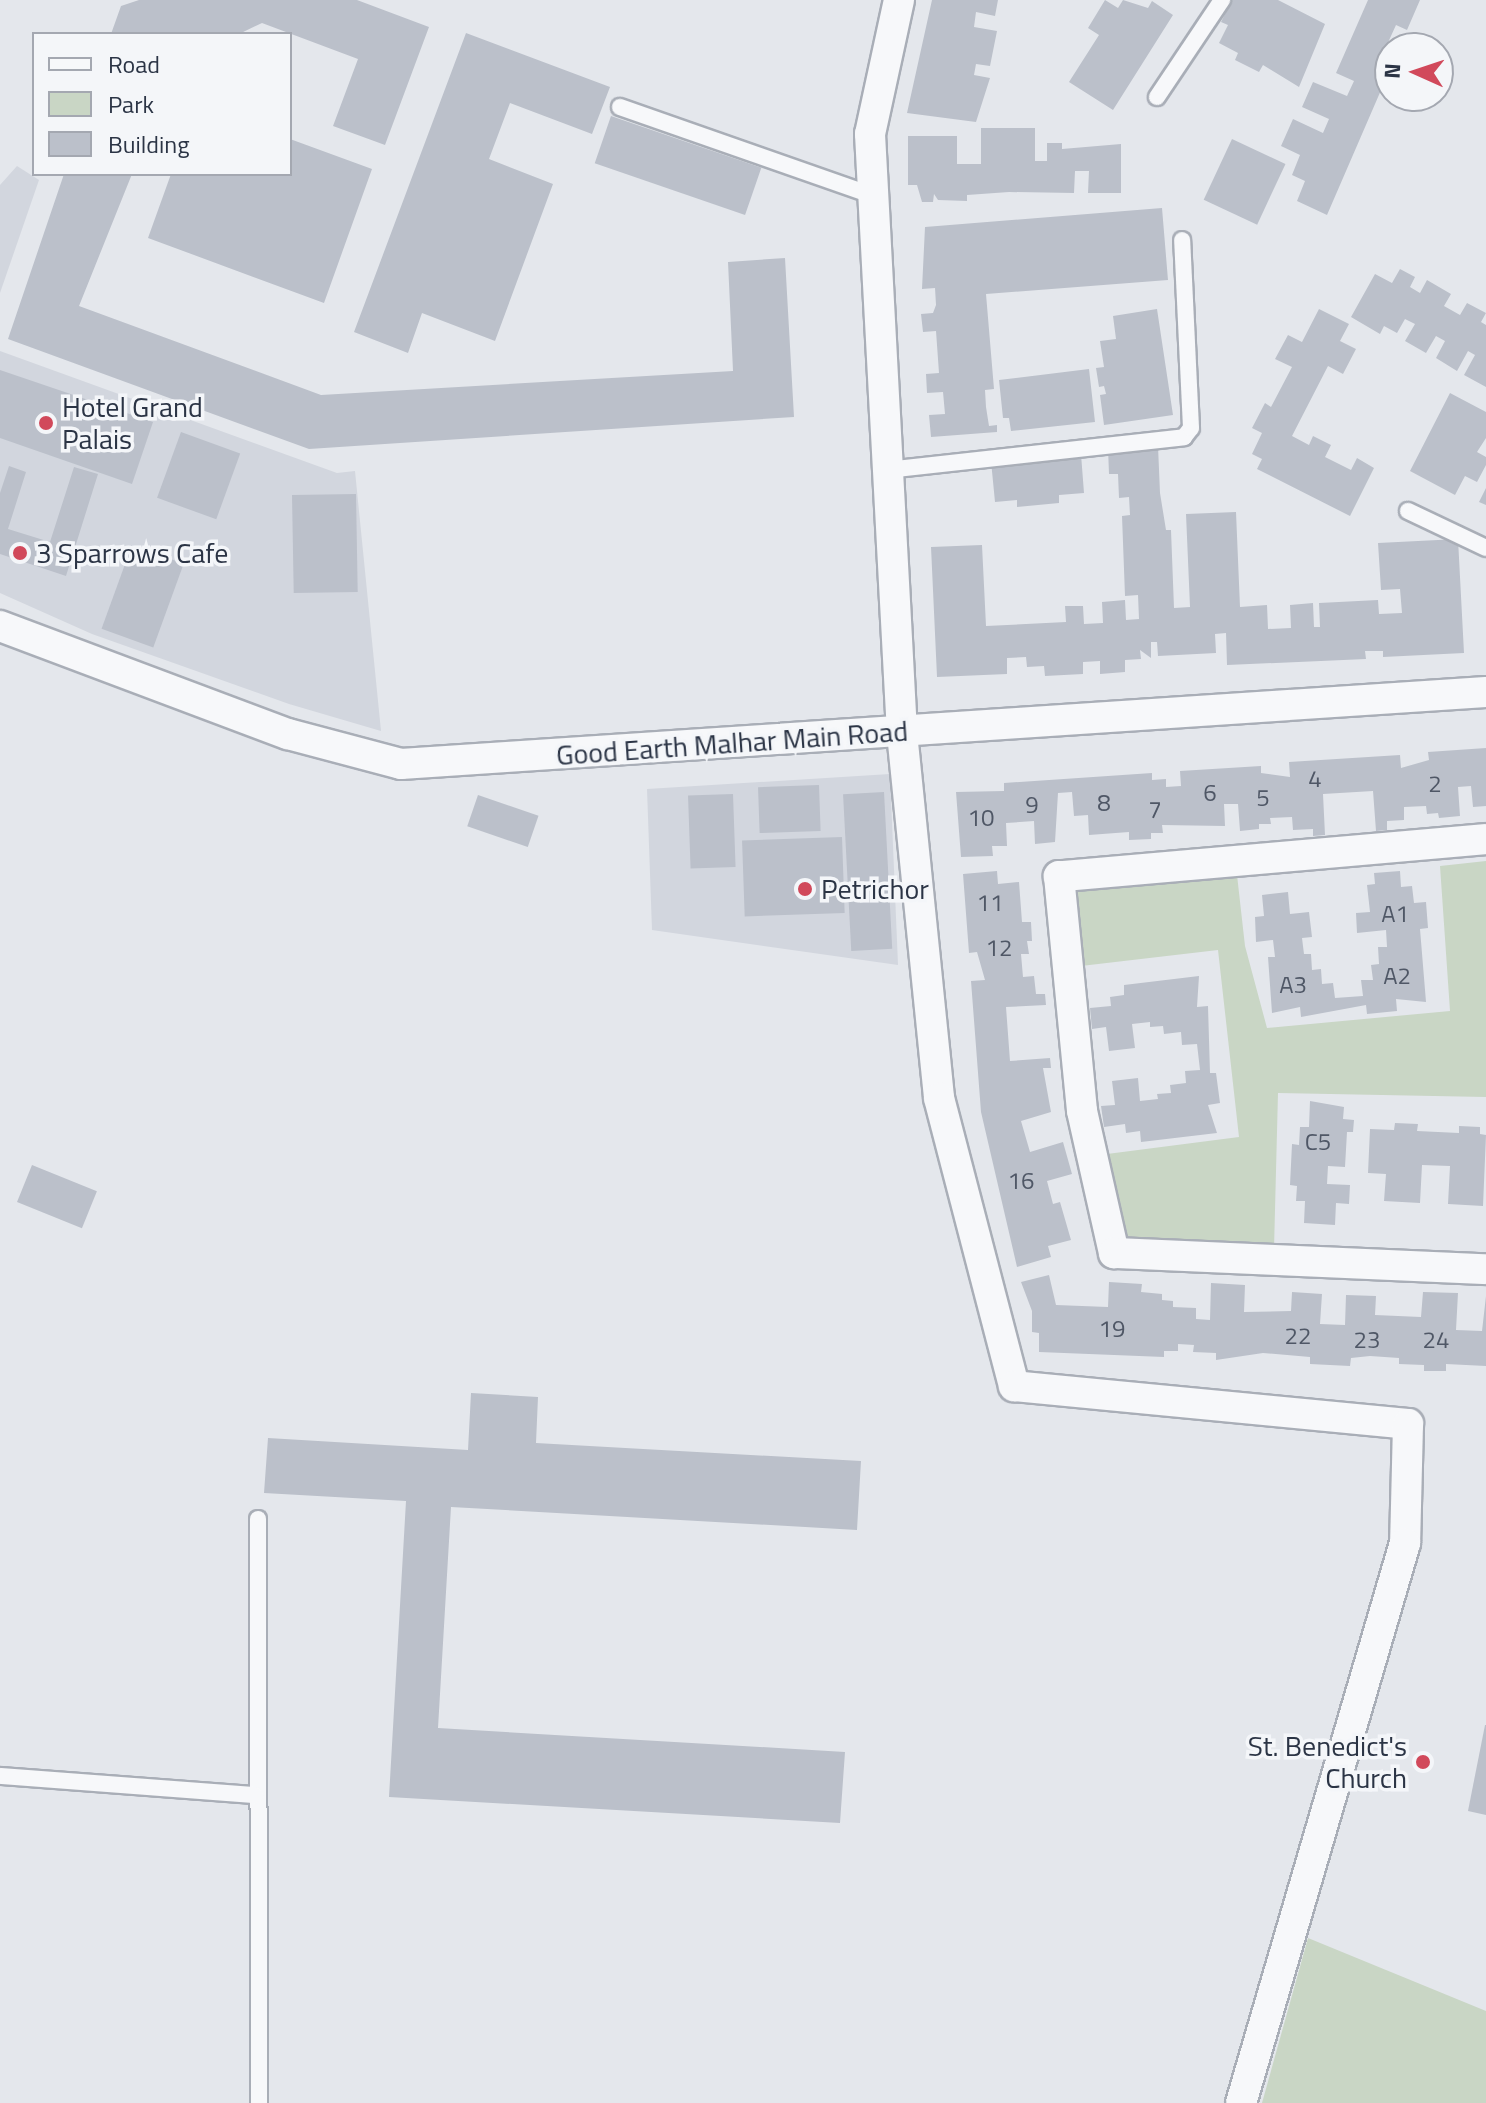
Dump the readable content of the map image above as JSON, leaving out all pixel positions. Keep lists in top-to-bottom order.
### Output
{
  "streets": {
    "street": ["Good Earth Malhar Main Road"]
  },
  "places": [
    "Hotel Grand Palais",
    "3 Sparrows Cafe",
    "Petrichor",
    "St. Benedict's Church"
  ],
  "house_numbers": [
    "4",
    "2",
    "6",
    "5",
    "8",
    "9",
    "7",
    "10",
    "11",
    "A1",
    "12",
    "A2",
    "A3",
    "C5",
    "16",
    "19",
    "22",
    "23",
    "24"
  ],
  "legend": ["Road", "Park", "Building"],
  "north": "left"
}
